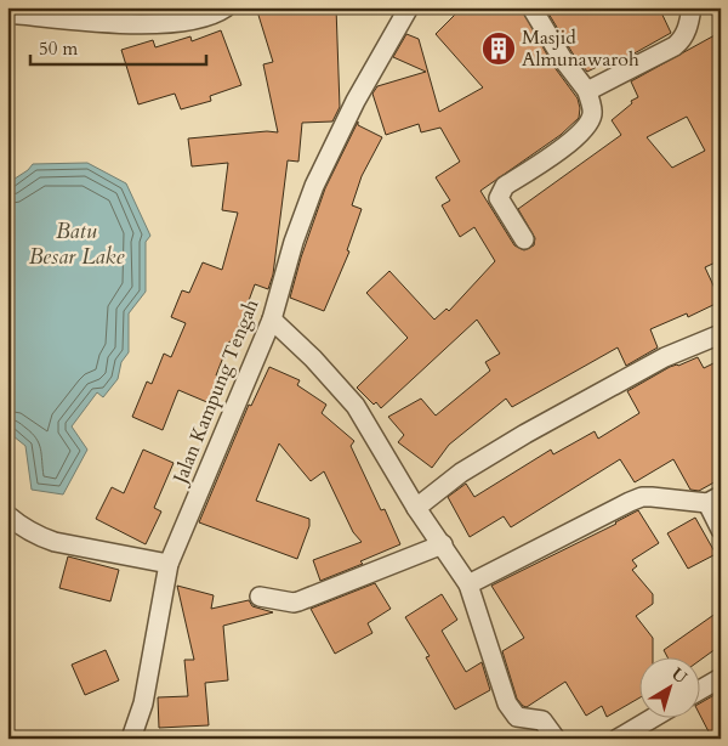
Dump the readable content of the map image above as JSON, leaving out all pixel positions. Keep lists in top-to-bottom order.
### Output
{
  "streets": {
    "street": ["Jalan Kampung Tengah"]
  },
  "water": ["Batu Besar Lake"],
  "places": {
    "building": ["Masjid Almunawaroh"]
  },
  "scale_bar": "50 m",
  "north": "top right"
}
